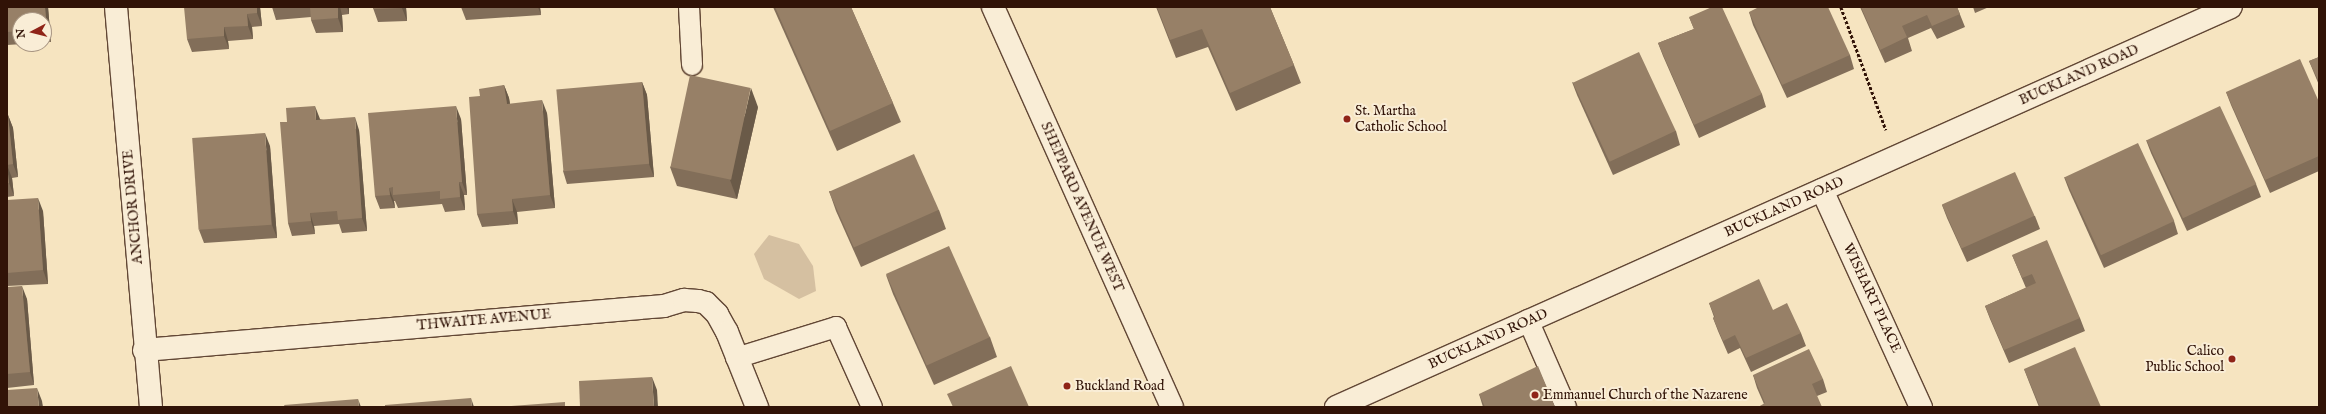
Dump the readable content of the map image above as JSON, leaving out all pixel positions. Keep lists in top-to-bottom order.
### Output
{
  "streets": {
    "street": [
      "BUCKLAND ROAD",
      "ANCHOR DRIVE",
      "SHEPPARD AVENUE WEST",
      "WISHART PLACE",
      "THWAITE AVENUE"
    ]
  },
  "crossings": [
    ["BUCKLAND ROAD", "WISHART PLACE"],
    ["ANCHOR DRIVE", "THWAITE AVENUE"]
  ],
  "places": [
    "St. Martha Catholic School",
    "Calico Public School",
    "Buckland Road",
    "Emmanuel Church of the Nazarene"
  ],
  "north": "left"
}
